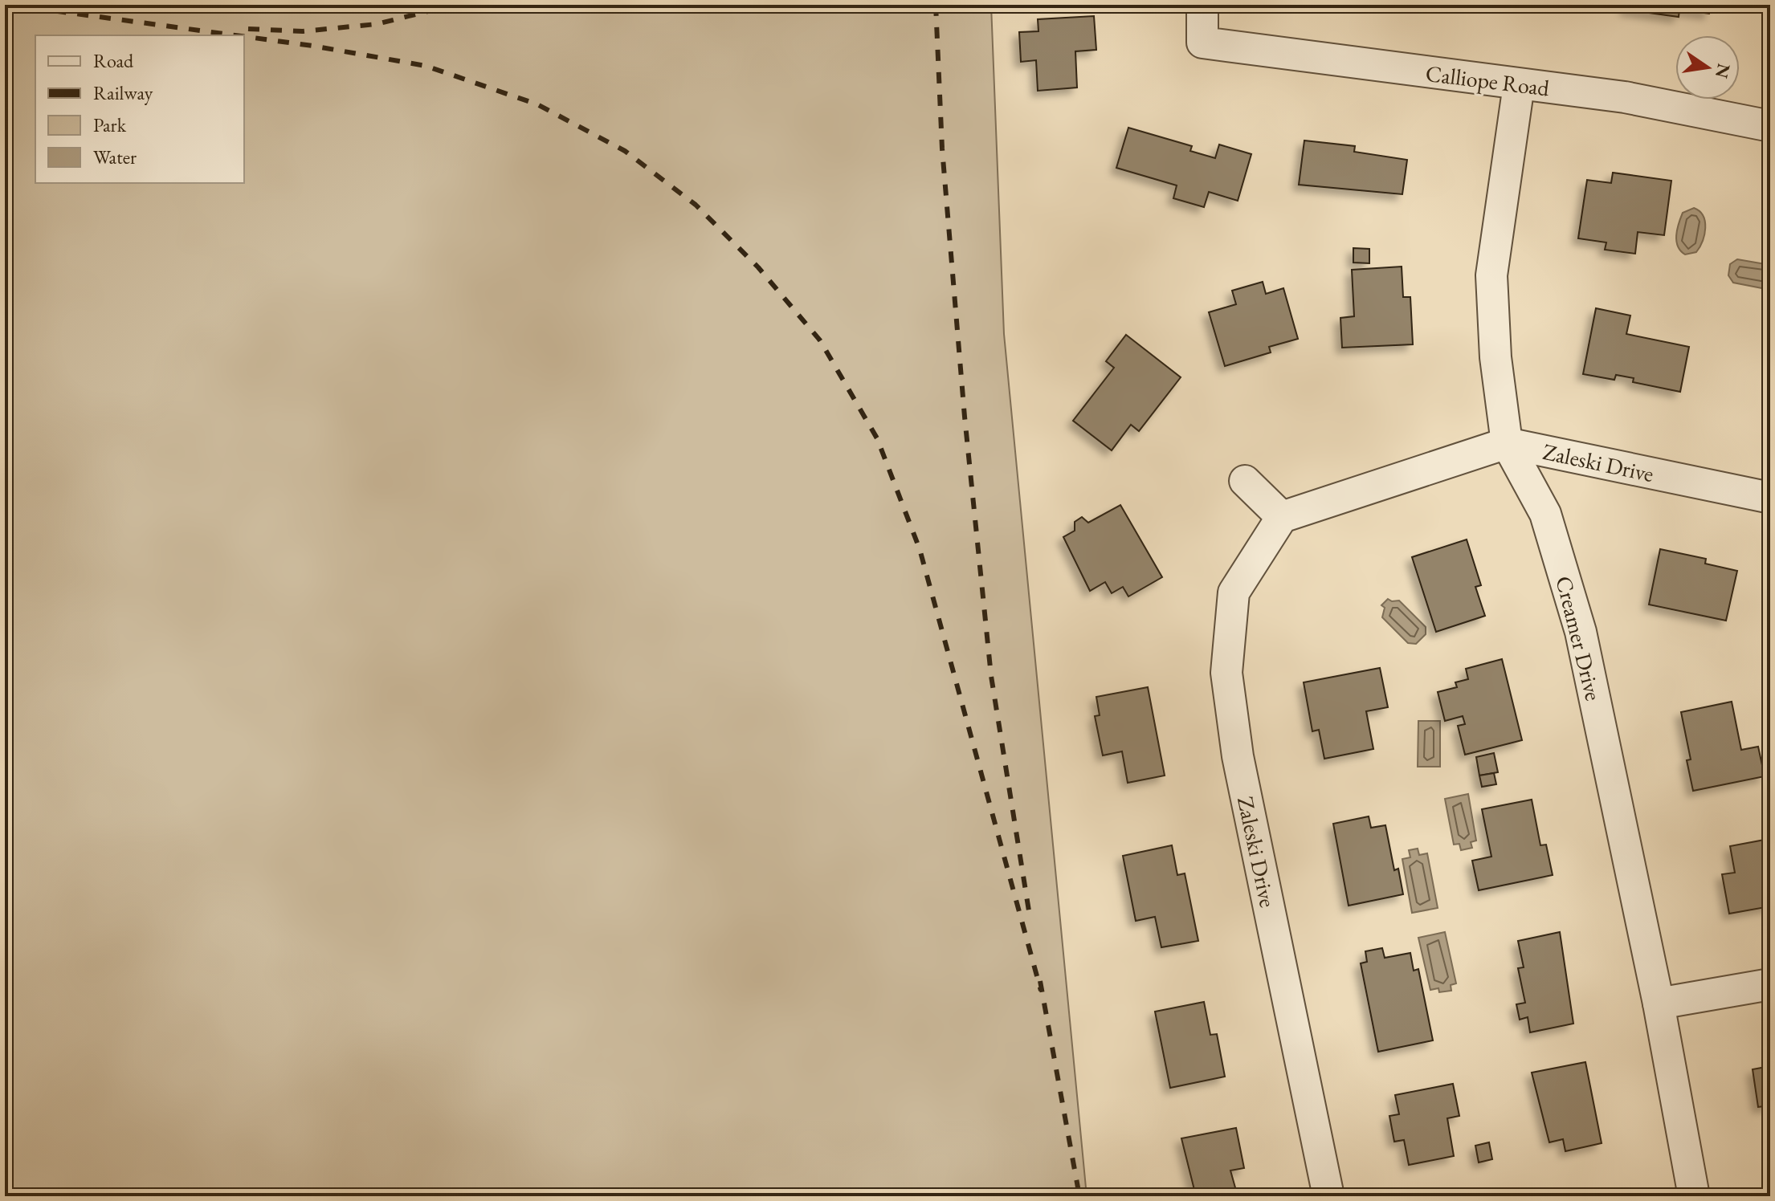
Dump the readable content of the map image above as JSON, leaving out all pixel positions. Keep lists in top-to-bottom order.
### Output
{
  "streets": {
    "street": ["Calliope Road", "Zaleski Drive", "Creamer Drive"]
  },
  "crossings": [
    ["Calliope Road", "Creamer Drive"],
    ["Zaleski Drive", "Creamer Drive"]
  ],
  "legend": [
    "Road",
    "Railway",
    "Park",
    "Water"
  ],
  "north": "right"
}
